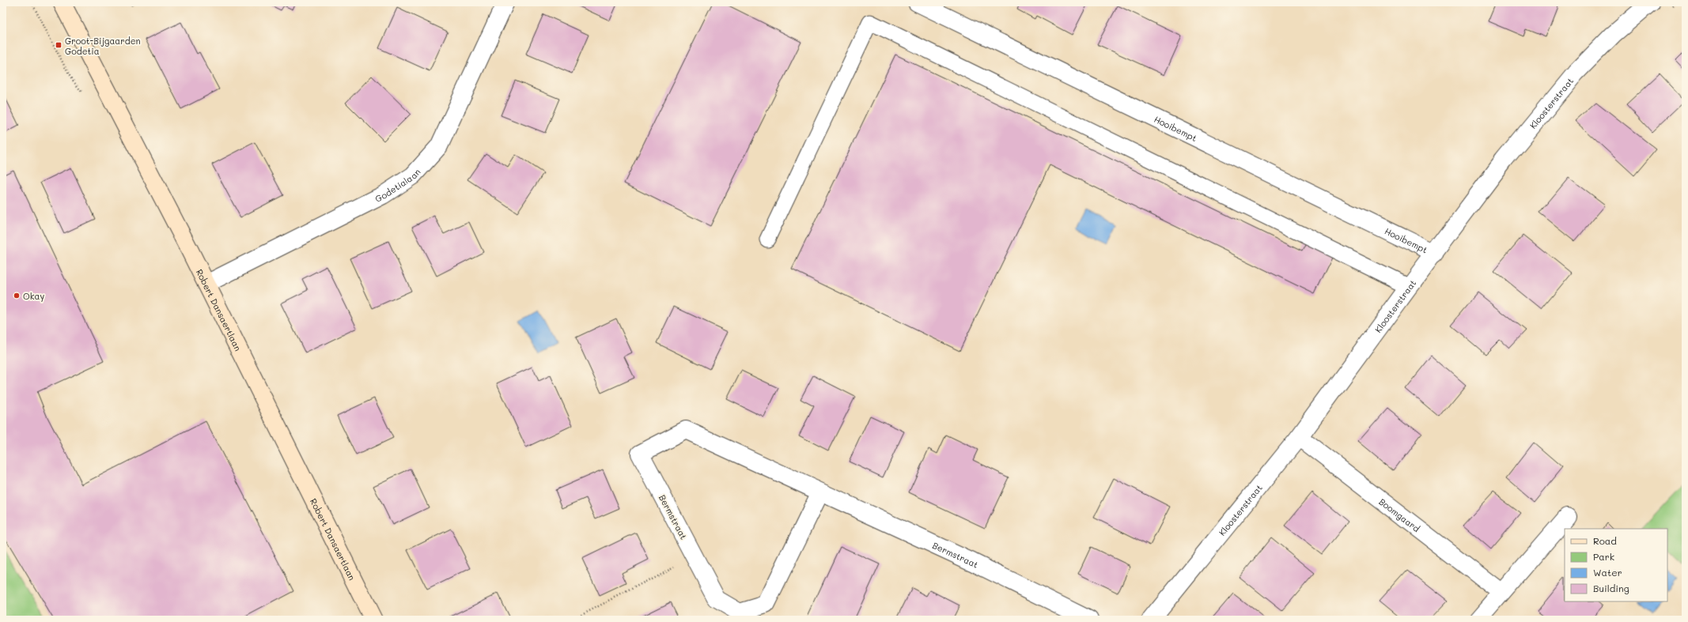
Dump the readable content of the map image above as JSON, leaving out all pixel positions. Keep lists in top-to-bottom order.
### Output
{
  "streets": {
    "street": [
      "Kloosterstraat",
      "Hooibempt",
      "Godetialaan",
      "Robert Dansaertlaan",
      "Boomgaard",
      "Bermstraat"
    ]
  },
  "crossings": [
    ["Kloosterstraat", "Hooibempt"],
    ["Kloosterstraat", "Boomgaard"],
    ["Godetialaan", "Robert Dansaertlaan"]
  ],
  "places": {
    "transit": ["Groot-Bijgaarden Godetia"],
    "other": ["Okay"]
  },
  "legend": [
    "Road",
    "Park",
    "Water",
    "Building"
  ]
}
